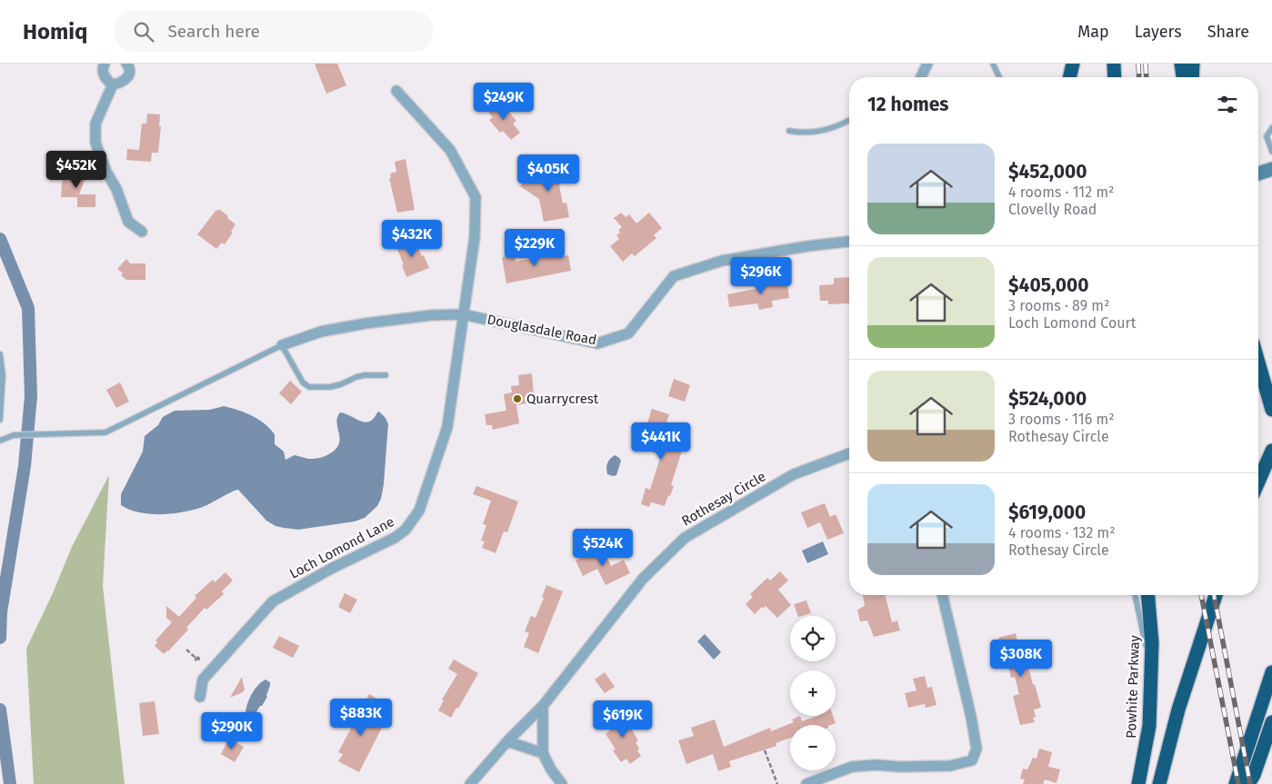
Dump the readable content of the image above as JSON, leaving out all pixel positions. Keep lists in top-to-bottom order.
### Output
{
  "streets": {
    "highway": ["Powhite Parkway"],
    "street": ["Douglasdale Road", "Rothesay Circle", "Loch Lomond Lane"]
  },
  "crossings": [
    ["Douglasdale Road", "Loch Lomond Lane"]
  ],
  "places": ["Quarrycrest"],
  "page": {
    "header": "Homiq",
    "search": "Search here",
    "nav": ["Map", "Layers", "Share"],
    "heading": "12 homes",
    "price": [
      "$249K",
      "$452K",
      "$405K",
      "$432K",
      "$229K",
      "$296K",
      "$441K",
      "$524K",
      "$308K",
      "$883K",
      "$619K",
      "$290K"
    ],
    "list": [
      {
        "name": "$452,000",
        "note": "4 rooms · 112 m² · Clovelly Road"
      },
      {
        "name": "$405,000",
        "note": "3 rooms · 89 m² · Loch Lomond Court"
      },
      {
        "name": "$524,000",
        "note": "3 rooms · 116 m² · Rothesay Circle"
      },
      {
        "name": "$619,000",
        "note": "4 rooms · 132 m² · Rothesay Circle"
      }
    ],
    "map_buttons": ["+", "−"]
  }
}
